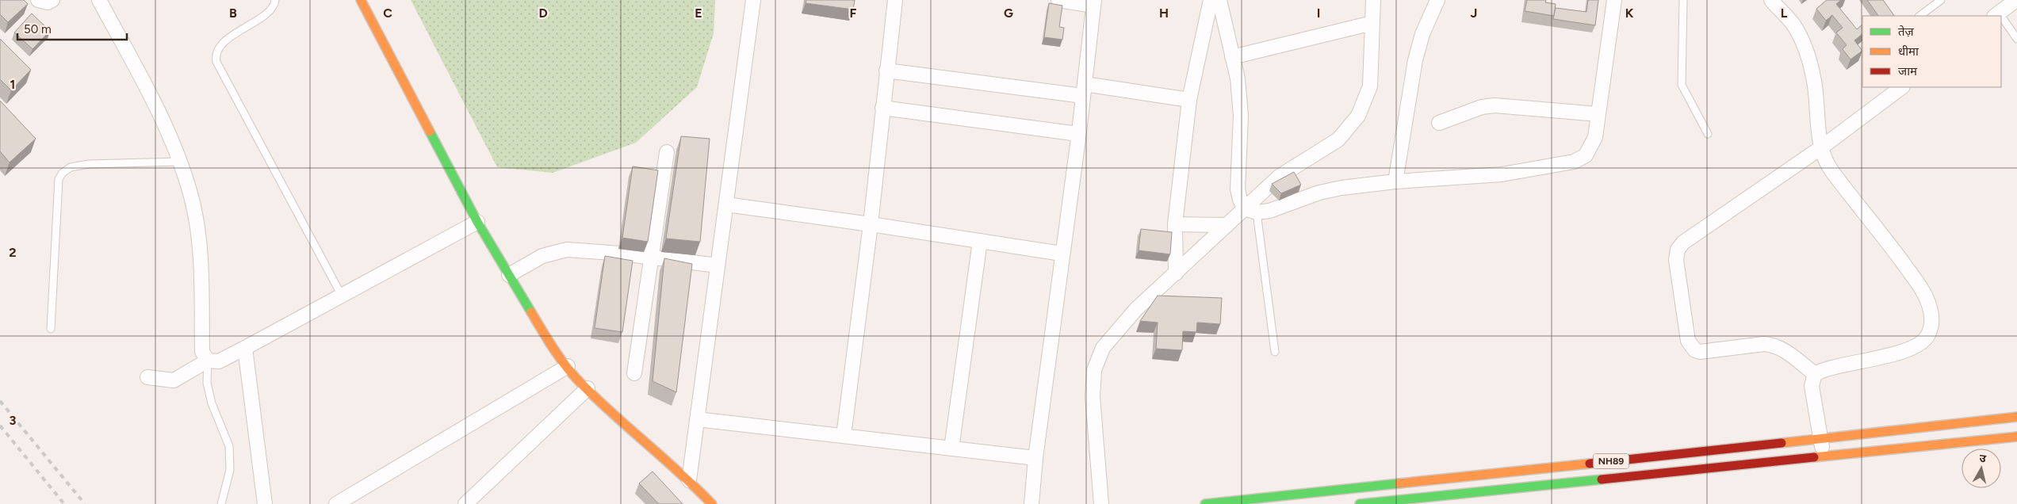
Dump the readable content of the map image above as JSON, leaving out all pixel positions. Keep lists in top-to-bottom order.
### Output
{
  "streets": {
    "main road": ["NH89"]
  },
  "legend": ["तेज़", "धीमा", "जाम"],
  "scale_bar": "50 m",
  "north": "top",
  "grid": {
    "columns": [
      "B",
      "C",
      "D",
      "E",
      "F",
      "G",
      "H",
      "I",
      "J",
      "K",
      "L"
    ],
    "rows": ["1", "2", "3"]
  }
}
